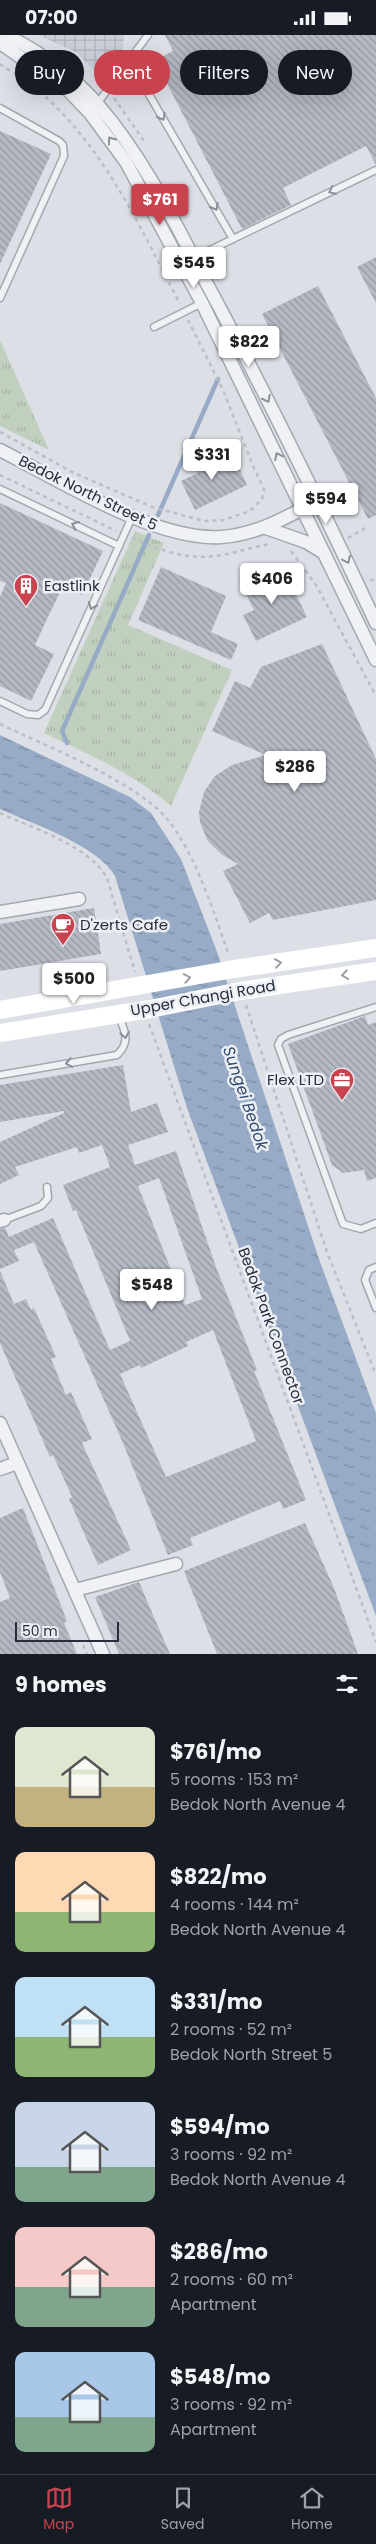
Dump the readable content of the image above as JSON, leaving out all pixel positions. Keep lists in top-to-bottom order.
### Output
{
  "streets": {
    "street": ["Bedok North Street 5", "Upper Changi Road"],
    "path": ["Bedok Park Connector"]
  },
  "crossings": [
    ["Upper Changi Road", "Bedok Park Connector"]
  ],
  "water": ["Sungei Bedok"],
  "places": {
    "building": ["Eastlink"],
    "cafe": ["D'zerts Cafe"],
    "office": ["Flex LTD"]
  },
  "scale_bar": "50 m",
  "page": {
    "status": "07:00",
    "chip": [
      "Buy",
      "Rent",
      "Filters",
      "New"
    ],
    "price": [
      "$761",
      "$545",
      "$822",
      "$331",
      "$594",
      "$406",
      "$286",
      "$500",
      "$548"
    ],
    "scale": "50 m",
    "heading": "9 homes",
    "list": [
      {
        "name": "$761/mo",
        "note": "5 rooms · 153 m² · Bedok North Avenue 4"
      },
      {
        "name": "$822/mo",
        "note": "4 rooms · 144 m² · Bedok North Avenue 4"
      },
      {
        "name": "$331/mo",
        "note": "2 rooms · 52 m² · Bedok North Street 5"
      },
      {
        "name": "$594/mo",
        "note": "3 rooms · 92 m² · Bedok North Avenue 4"
      },
      {
        "name": "$286/mo",
        "note": "2 rooms · 60 m² · Apartment"
      },
      {
        "name": "$548/mo",
        "note": "3 rooms · 92 m² · Apartment"
      }
    ],
    "tabs": ["Map", "Saved", "Home"]
  }
}
